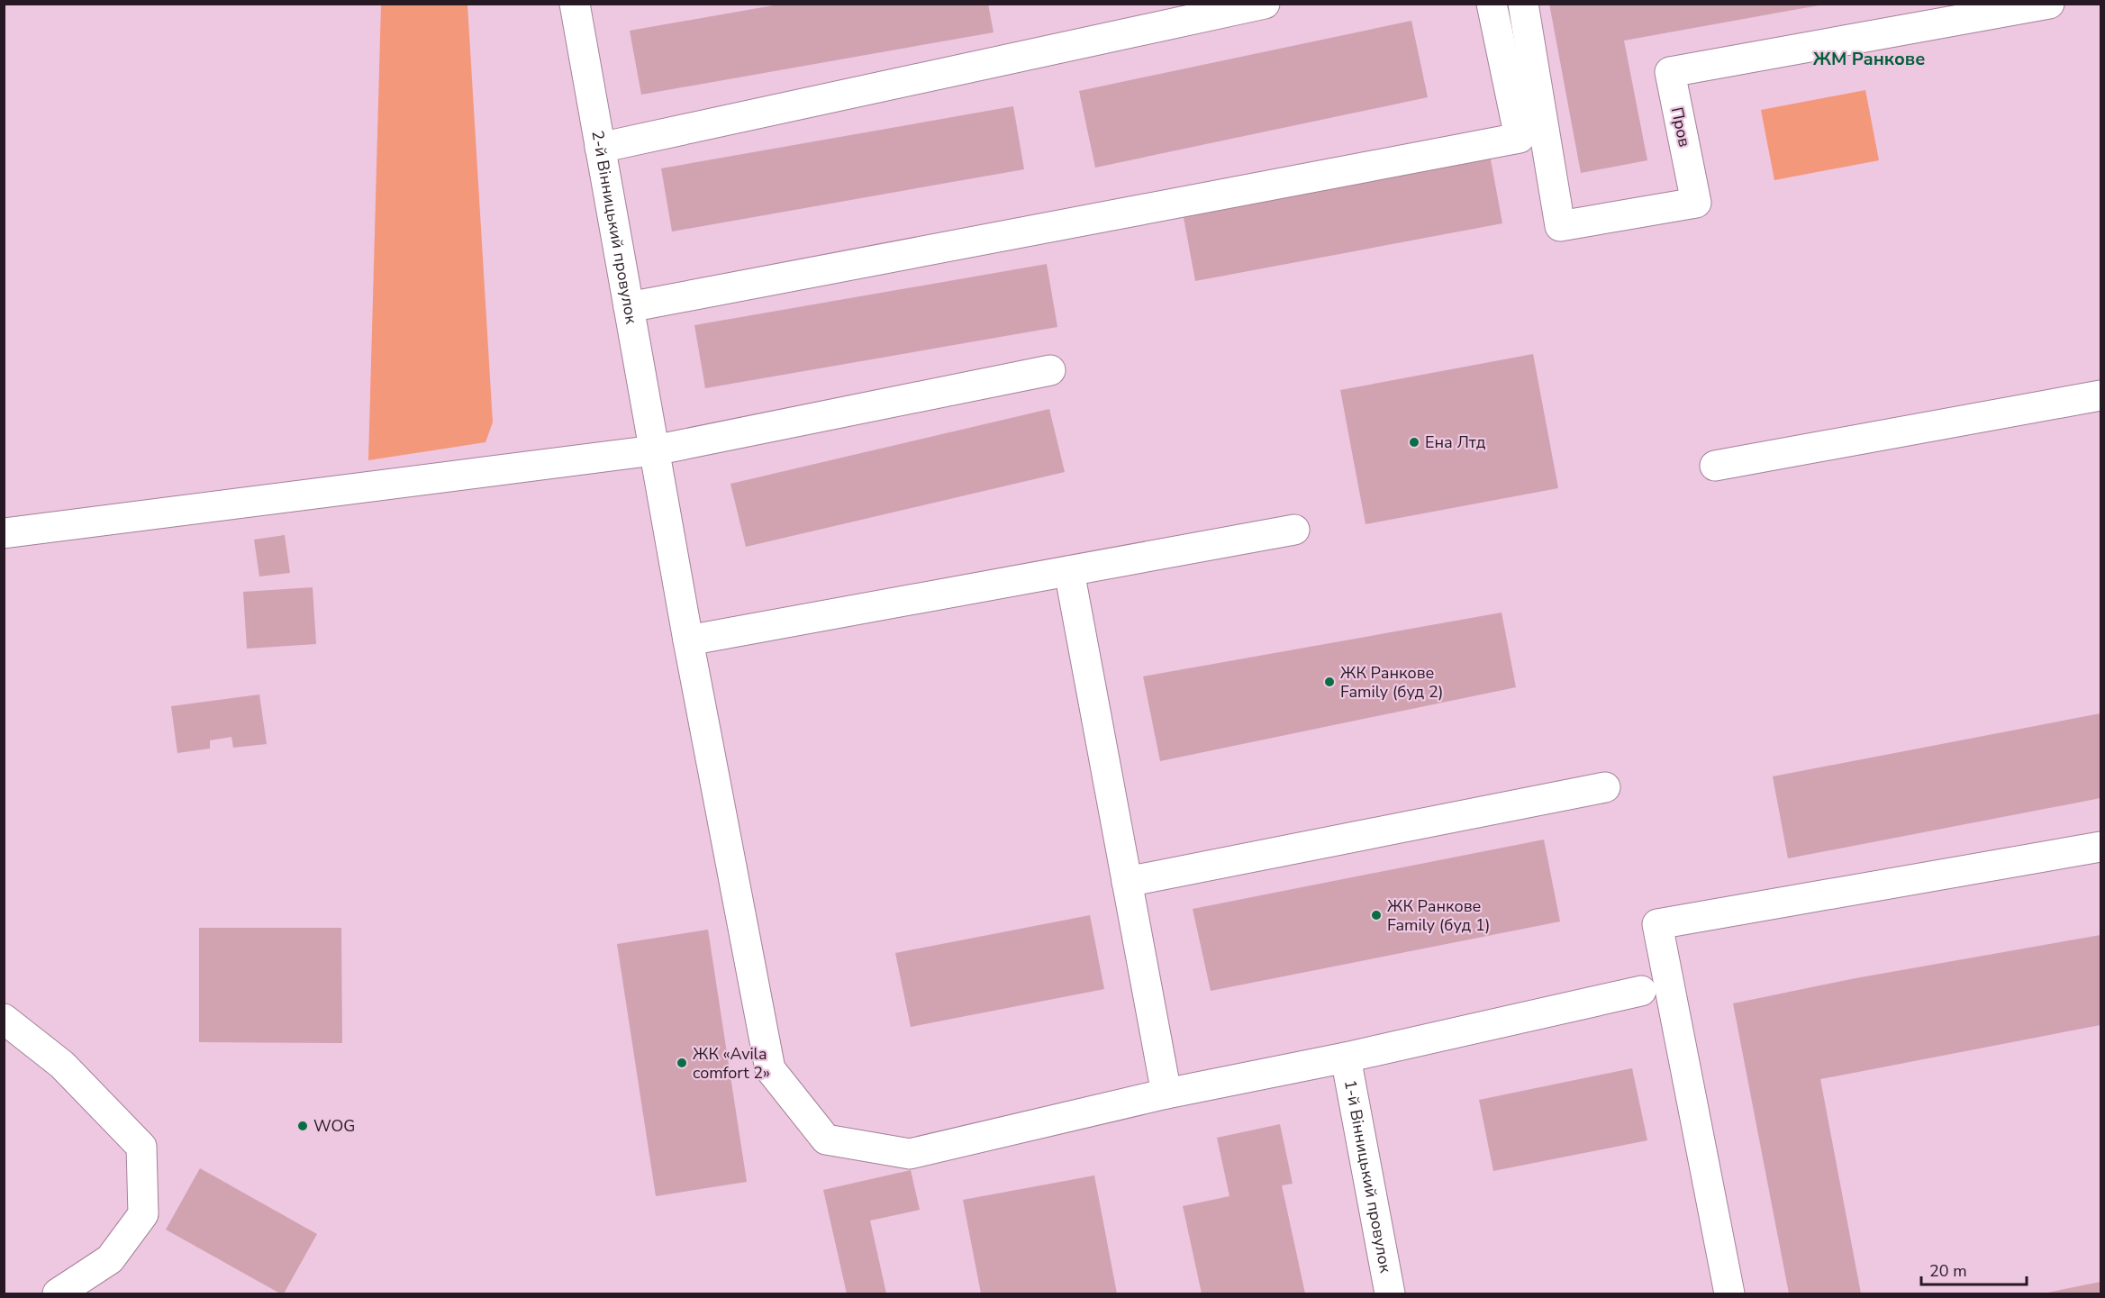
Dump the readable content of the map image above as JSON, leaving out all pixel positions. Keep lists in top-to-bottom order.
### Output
{
  "streets": {
    "street": ["Пров", "2-й Вінницький провулок", "1-й Вінницький провулок"]
  },
  "crossings": [
    ["2-й Вінницький провулок", "1-й Вінницький провулок"]
  ],
  "districts": ["ЖМ Ранкове"],
  "places": [
    "Ена Лтд",
    "ЖК Ранкове Family (буд 2)",
    "ЖК Ранкове Family (буд 1)",
    "ЖК «Avila comfort 2»",
    "WOG"
  ],
  "scale_bar": "20 m"
}
